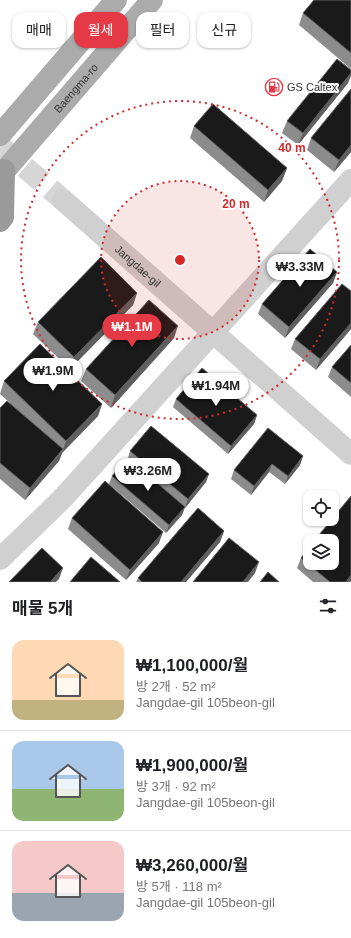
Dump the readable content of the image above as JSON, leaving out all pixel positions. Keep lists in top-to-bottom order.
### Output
{
  "streets": {
    "main road": ["Baengma-ro"],
    "street": ["Jangdae-gil"]
  },
  "places": {
    "fuel station": ["GS Caltex"]
  },
  "page": {
    "chip": [
      "매매",
      "월세",
      "필터",
      "신규"
    ],
    "price": [
      "₩3.33M",
      "₩1.1M",
      "₩1.9M",
      "₩1.94M",
      "₩3.26M"
    ],
    "heading": "매물 5개",
    "list": [
      {
        "name": "₩1,100,000/월",
        "note": "방 2개 · 52 m² · Jangdae-gil 105beon-gil"
      },
      {
        "name": "₩1,900,000/월",
        "note": "방 3개 · 92 m² · Jangdae-gil 105beon-gil"
      },
      {
        "name": "₩3,260,000/월",
        "note": "방 5개 · 118 m² · Jangdae-gil 105beon-gil"
      }
    ]
  },
  "rings": ["40 m", "20 m"]
}
